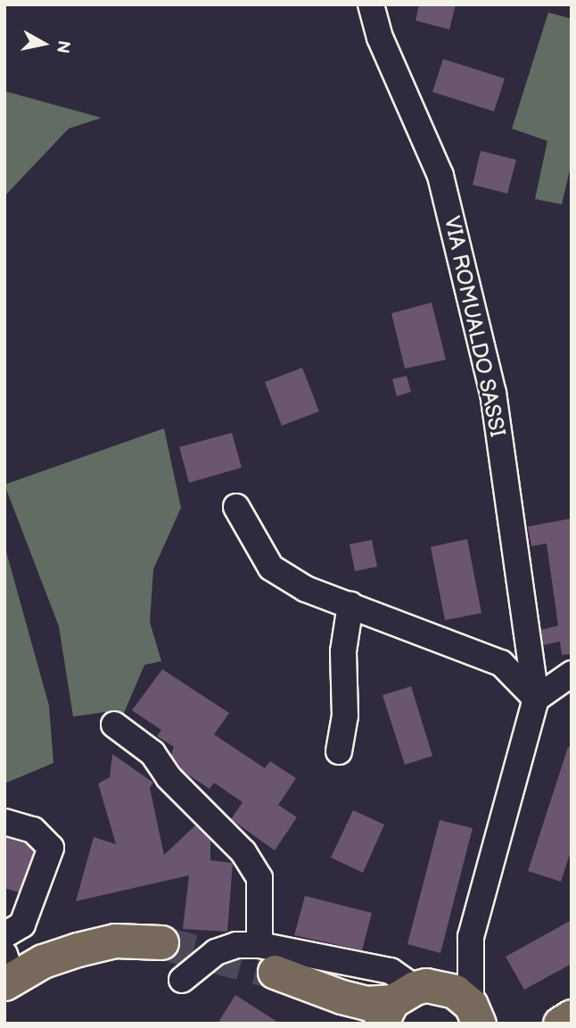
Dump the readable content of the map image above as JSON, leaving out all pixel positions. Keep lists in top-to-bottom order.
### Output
{
  "streets": {
    "street": ["VIA ROMUALDO SASSI"]
  },
  "north": "right"
}
